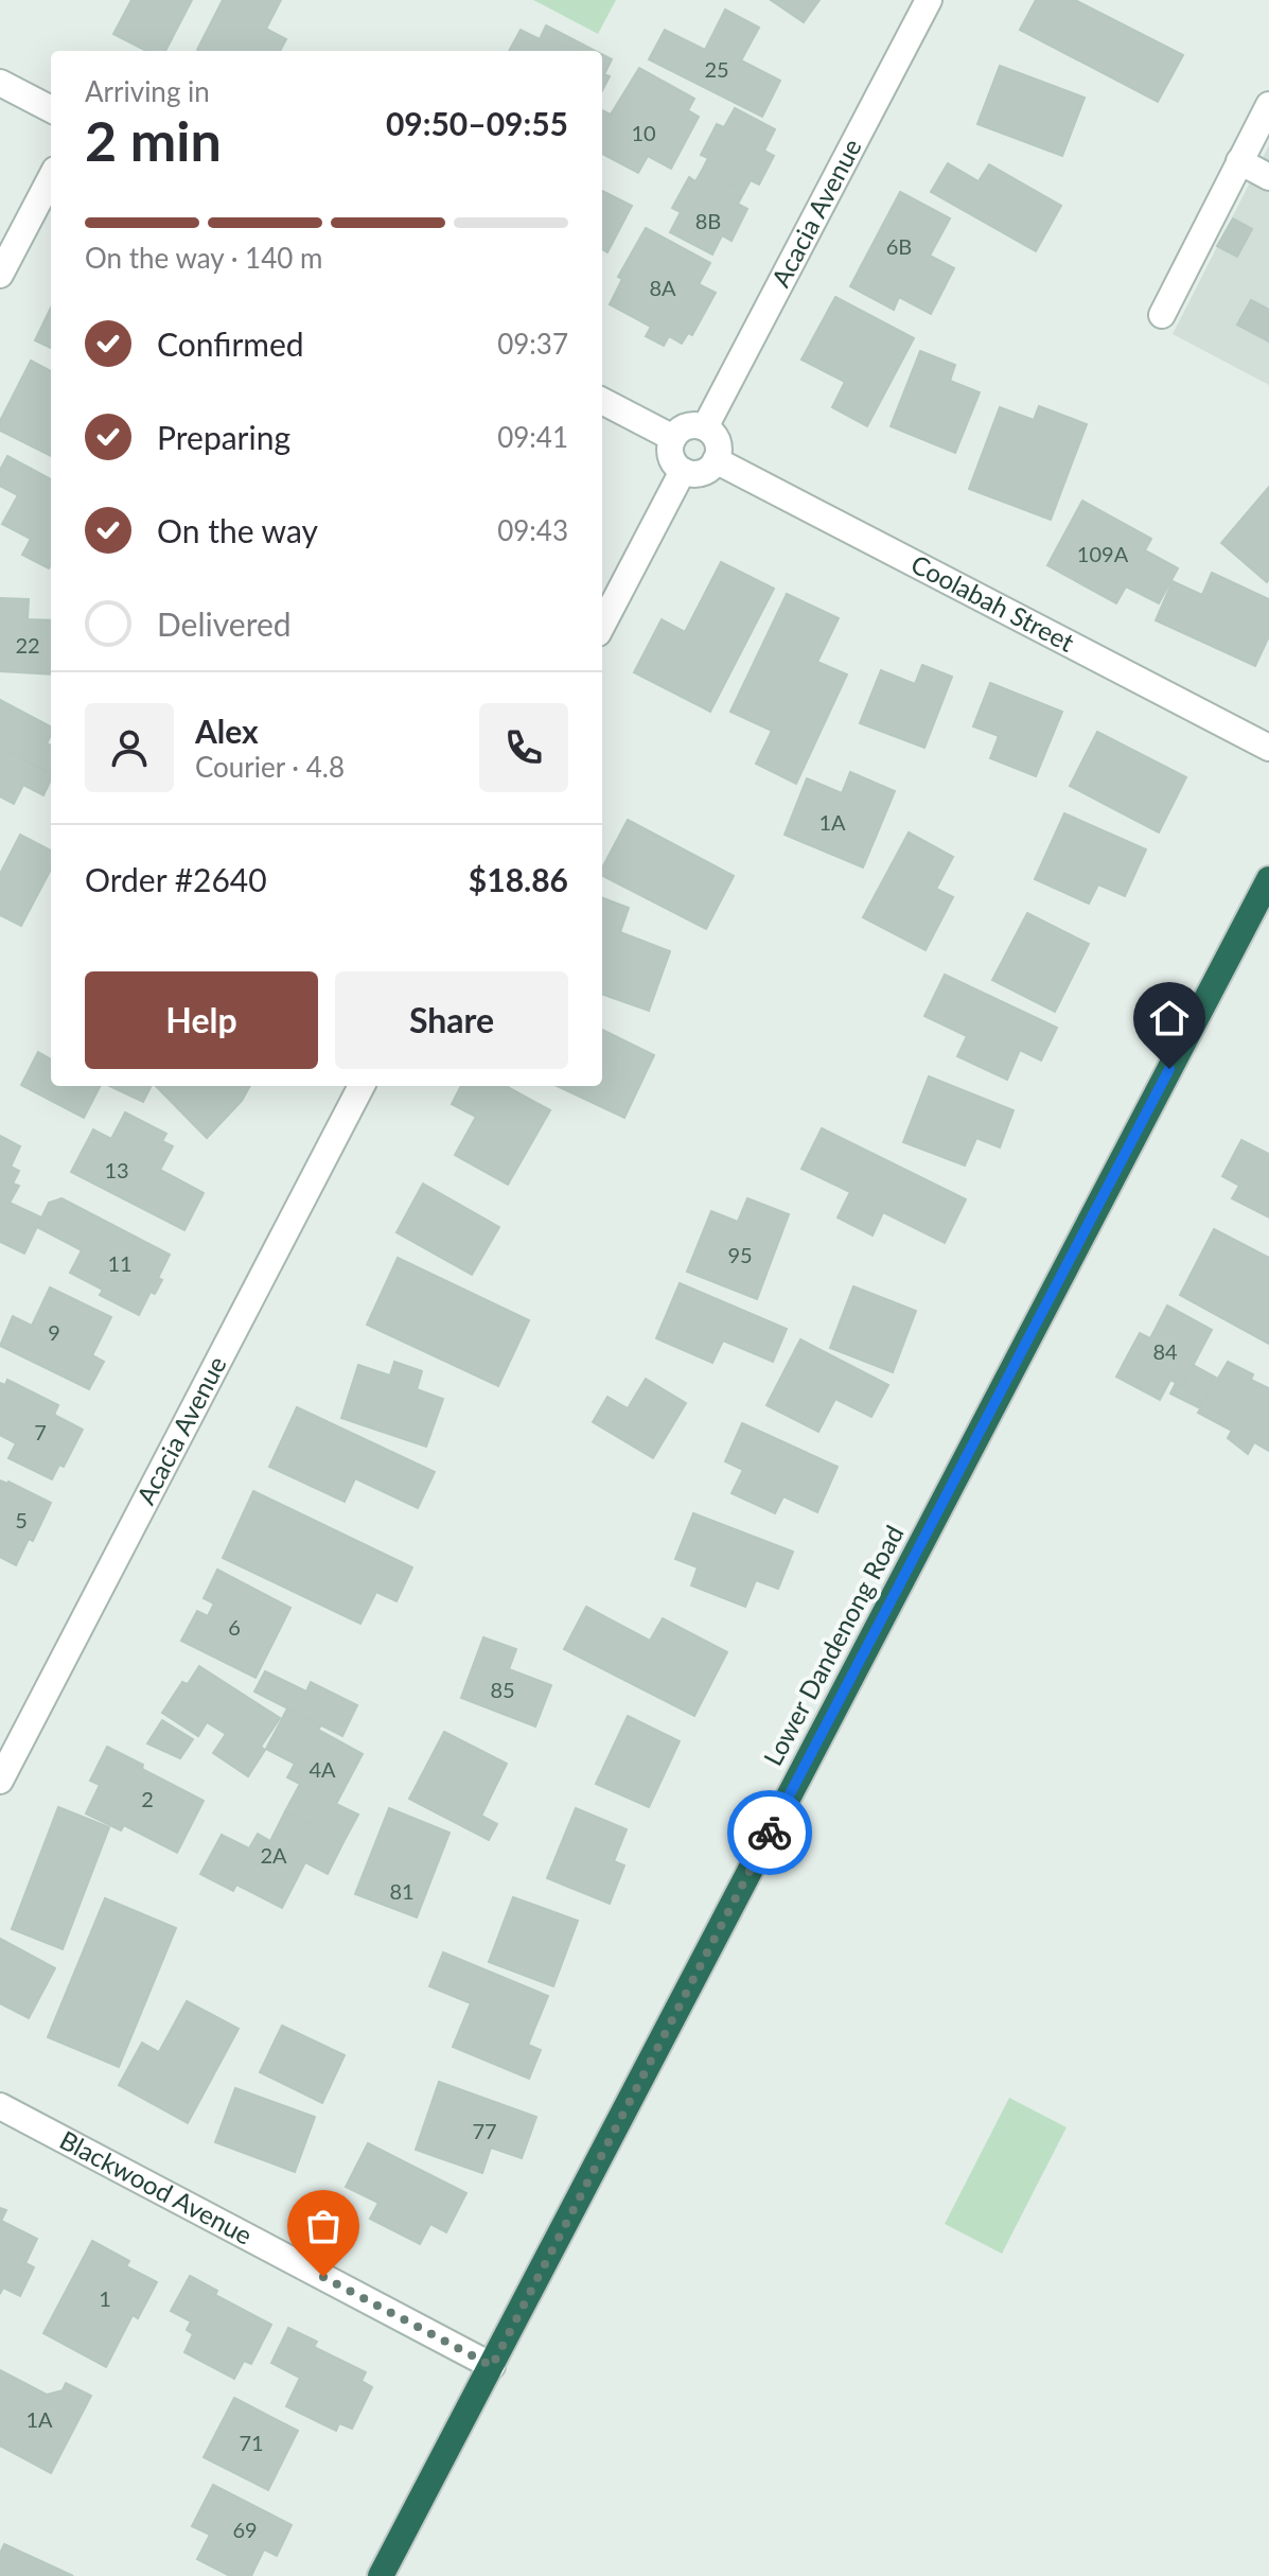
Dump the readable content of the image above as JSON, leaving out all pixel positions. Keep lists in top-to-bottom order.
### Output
{
  "streets": {
    "highway": ["Lower Dandenong Road"],
    "street": ["Acacia Avenue", "Coolabah Street", "Blackwood Avenue"]
  },
  "crossings": [
    ["Acacia Avenue", "Coolabah Street"],
    ["Lower Dandenong Road", "Blackwood Avenue"]
  ],
  "house_numbers": [
    "25",
    "10",
    "8B",
    "6B",
    "8A",
    "109A",
    "22",
    "1A",
    "13",
    "95",
    "11",
    "9",
    "84",
    "7",
    "5",
    "6",
    "85",
    "4A",
    "2",
    "2A",
    "81",
    "77",
    "1",
    "1A",
    "71",
    "69"
  ],
  "page": {
    "heading": ["2 min", "Arriving in", "09:50–09:55"],
    "panel": [
      "Alex",
      "Courier · 4.8",
      "Order #2640",
      "$18.86"
    ],
    "bar": "On the way · 140 m",
    "list": [
      ["Confirmed", "09:37"],
      ["Preparing", "09:41"],
      ["On the way", "09:43"],
      "Delivered"
    ],
    "buttons": ["Help", "Share"]
  }
}
